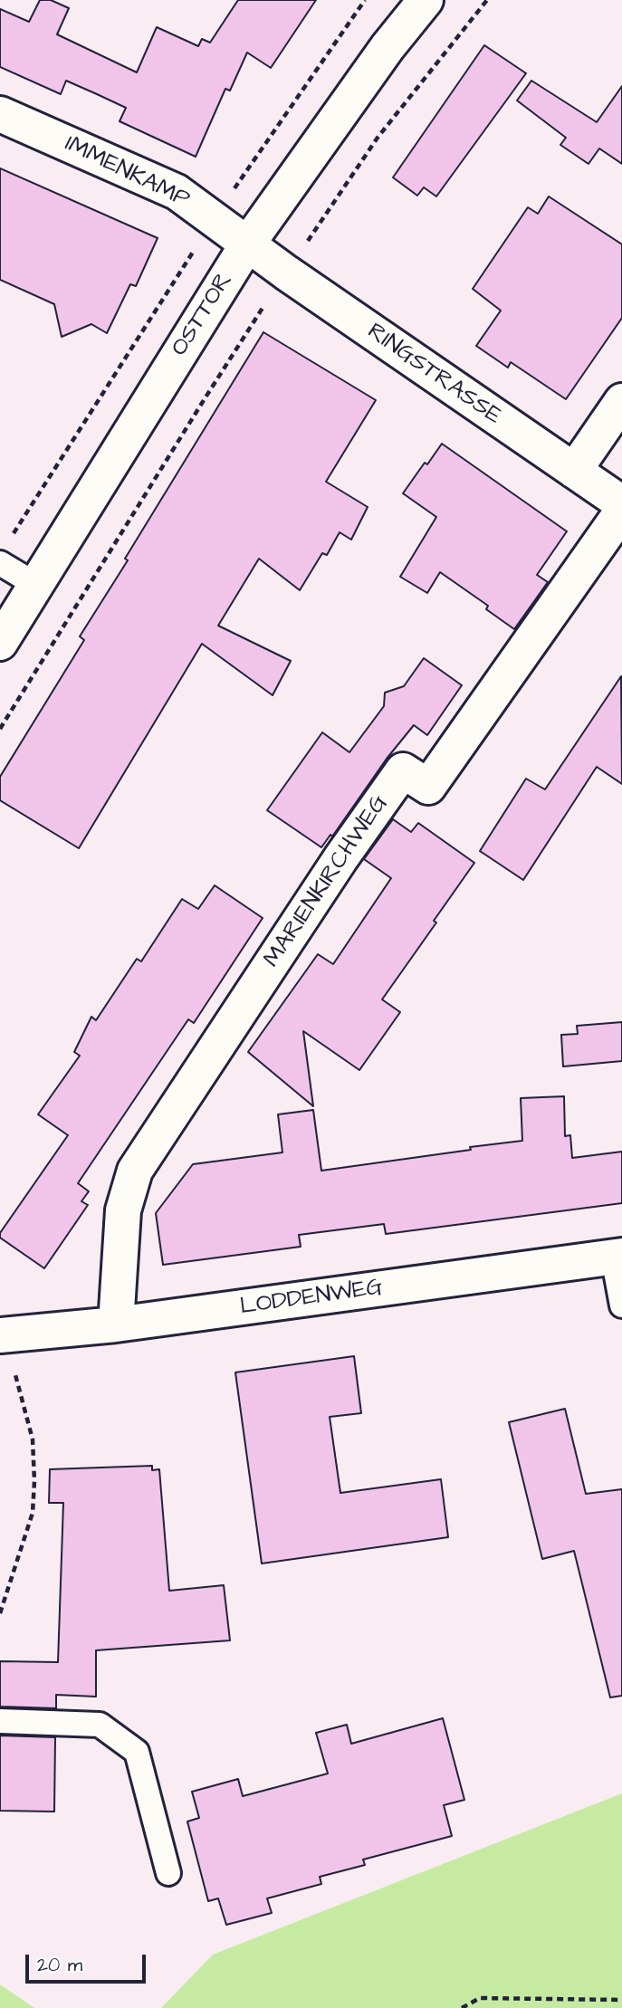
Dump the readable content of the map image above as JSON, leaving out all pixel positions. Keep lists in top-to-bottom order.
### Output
{
  "streets": {
    "street": [
      "IMMENKAMP",
      "OSTTOR",
      "RINGSTRASSE",
      "MARIENKIRCHWEG",
      "LODDENWEG"
    ]
  },
  "crossings": [
    ["IMMENKAMP", "OSTTOR"],
    ["IMMENKAMP", "RINGSTRASSE"],
    ["OSTTOR", "RINGSTRASSE"],
    ["MARIENKIRCHWEG", "LODDENWEG"]
  ],
  "scale_bar": "20 m"
}
